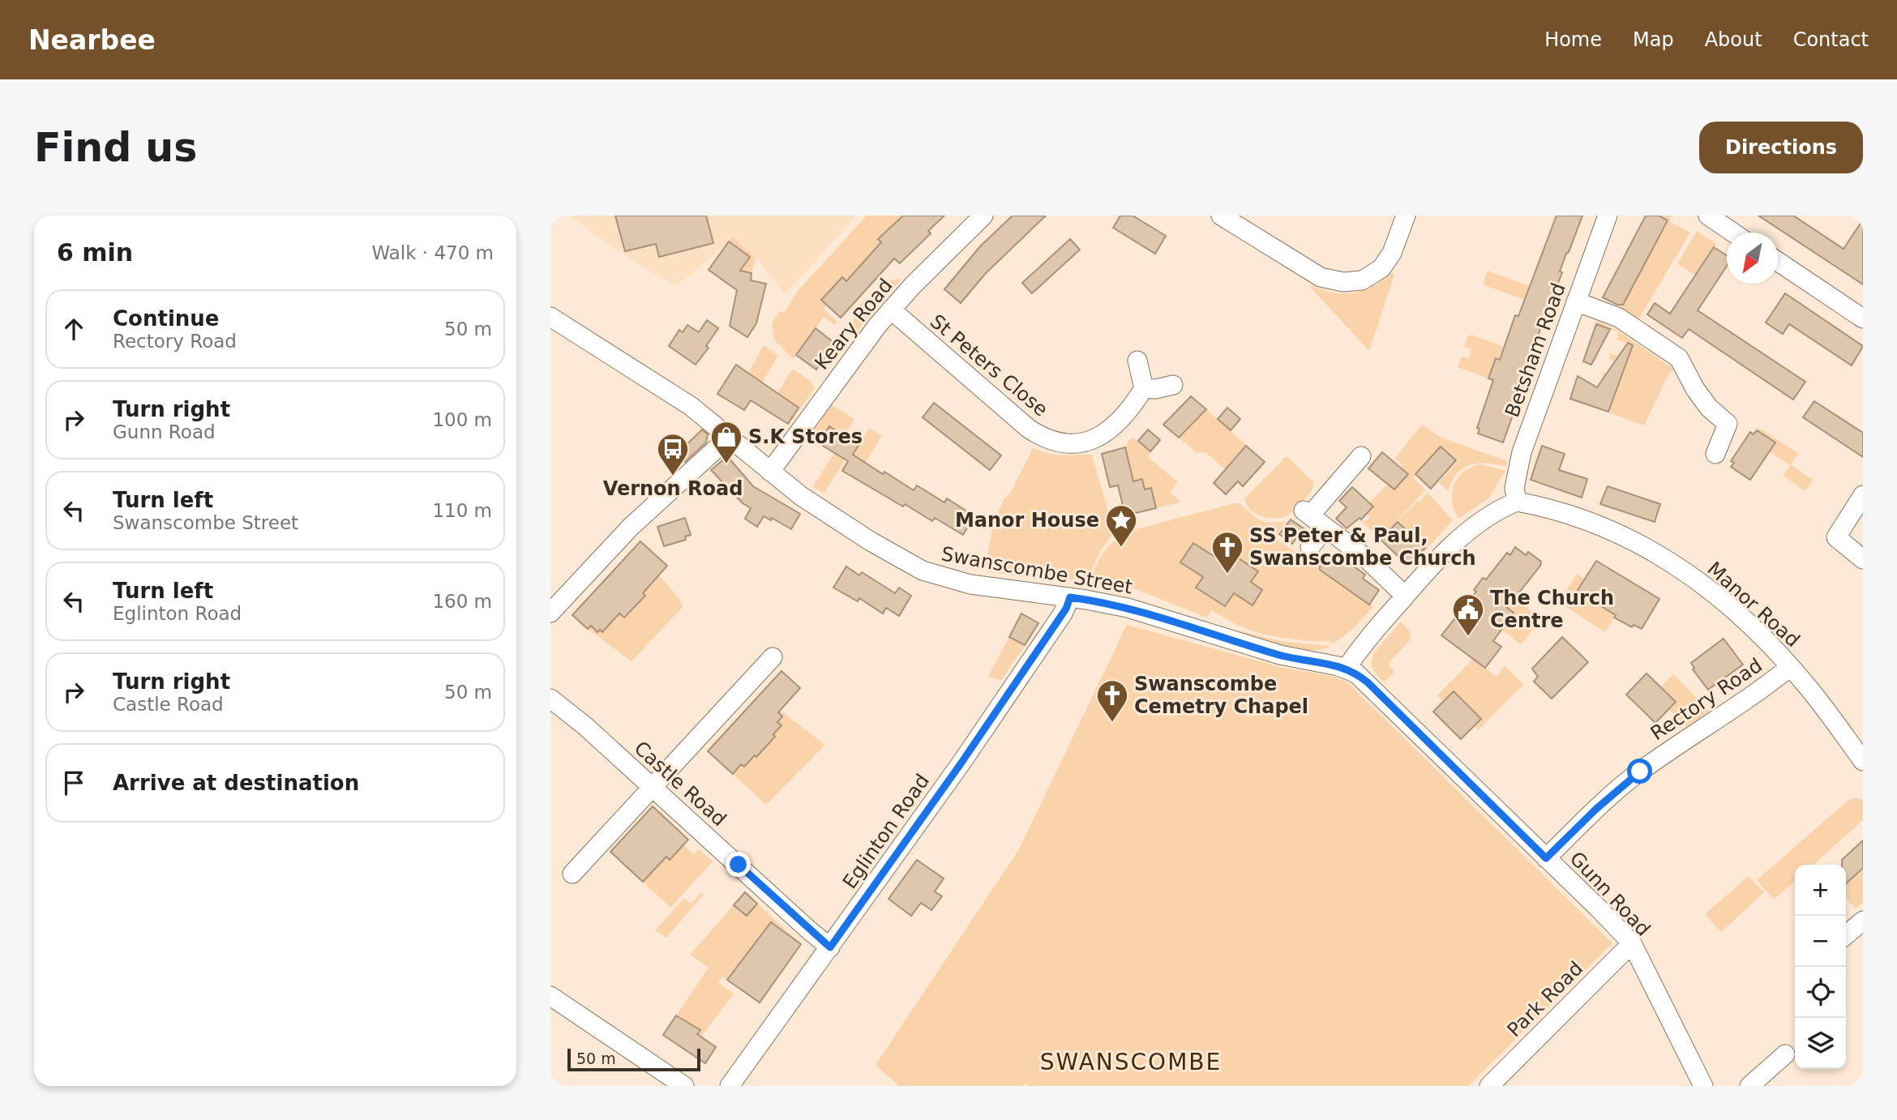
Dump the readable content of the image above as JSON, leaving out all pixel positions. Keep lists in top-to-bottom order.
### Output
{
  "streets": {
    "street": [
      "Keary Road",
      "Betsham Road",
      "St Peters Close",
      "Swanscombe Street",
      "Manor Road",
      "Rectory Road",
      "Castle Road",
      "Eglinton Road",
      "Gunn Road",
      "Park Road"
    ]
  },
  "crossings": [
    ["Keary Road", "St Peters Close"],
    ["Keary Road", "Swanscombe Street"],
    ["Betsham Road", "Manor Road"],
    ["Swanscombe Street", "Eglinton Road"],
    ["Swanscombe Street", "Gunn Road"],
    ["Manor Road", "Rectory Road"],
    ["Rectory Road", "Gunn Road"],
    ["Castle Road", "Eglinton Road"],
    ["Gunn Road", "Park Road"]
  ],
  "districts": ["SWANSCOMBE"],
  "places": {
    "shop": ["S.K Stores"],
    "bus stop": ["Vernon Road"],
    "place": ["Manor House"],
    "church": ["SS Peter & Paul, Swanscombe Church", "Swanscombe Cemetry Chapel"],
    "public building": ["The Church Centre"]
  },
  "scale_bar": "50 m",
  "north": "bottom left",
  "page": {
    "header": "Nearbee",
    "nav": [
      "Home",
      "Map",
      "About",
      "Contact"
    ],
    "buttons": "Directions",
    "title": "Find us",
    "heading": ["6 min", "Walk · 470 m"],
    "list": [
      ["Continue", "Rectory Road", "50 m"],
      ["Turn right", "Gunn Road", "100 m"],
      ["Turn left", "Swanscombe Street", "110 m"],
      ["Turn left", "Eglinton Road", "160 m"],
      ["Turn right", "Castle Road", "50 m"],
      "Arrive at destination"
    ],
    "map_buttons": ["+", "−"],
    "scale": "50 m"
  }
}
